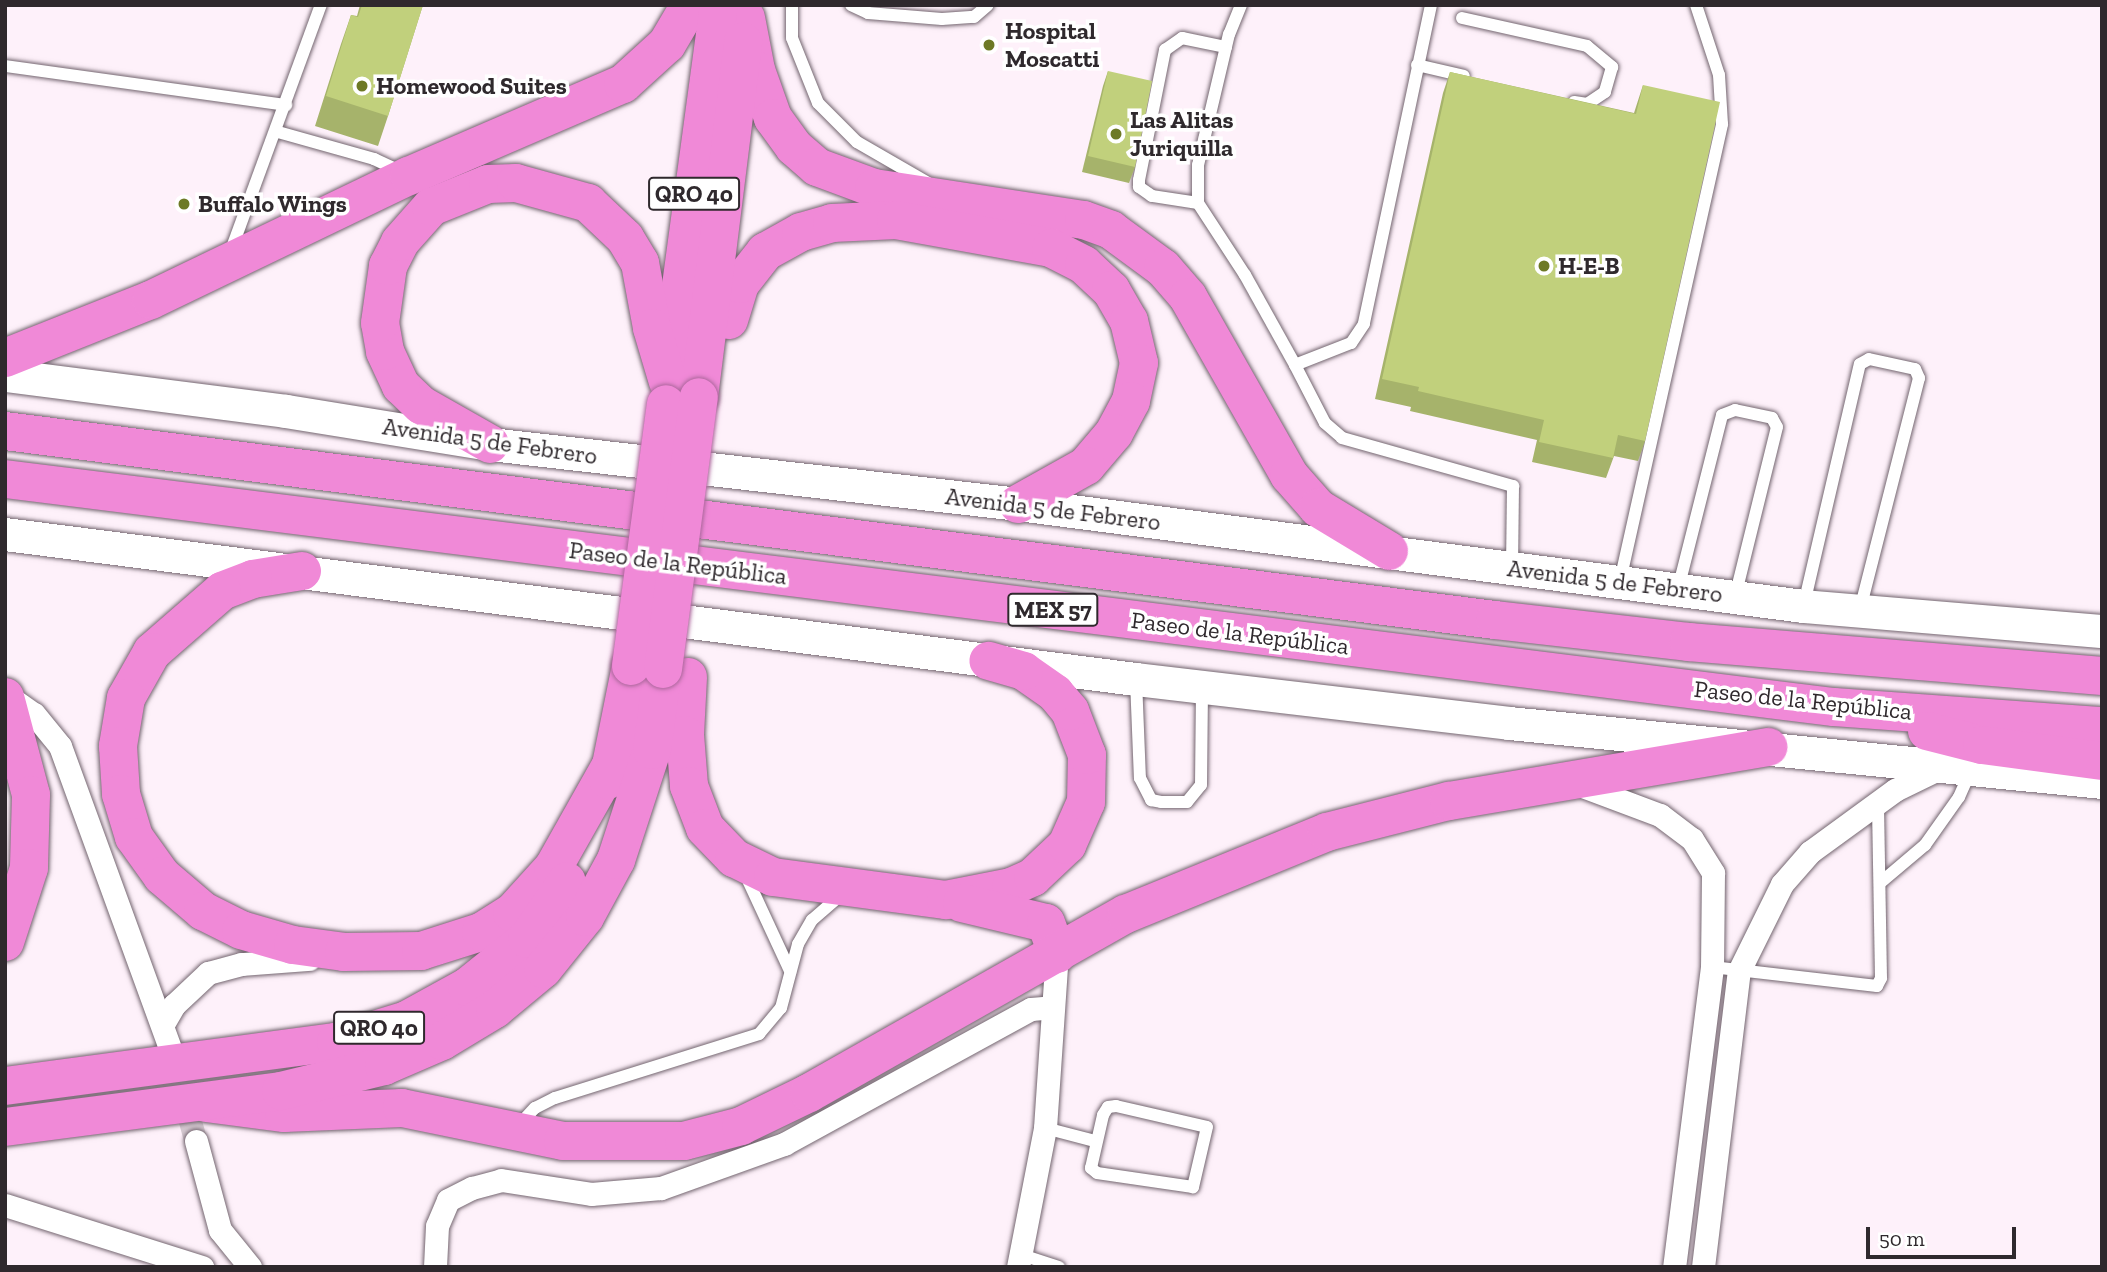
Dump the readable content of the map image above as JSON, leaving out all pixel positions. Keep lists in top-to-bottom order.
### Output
{
  "streets": {
    "highway": ["QRO 40", "Paseo de la República", "MEX 57"],
    "main road": ["Avenida 5 de Febrero"]
  },
  "places": [
    "Hospital Moscatti",
    "Homewood Suites",
    "Las Alitas Juriquilla",
    "Buffalo Wings",
    "H-E-B"
  ],
  "scale_bar": "50 m"
}
